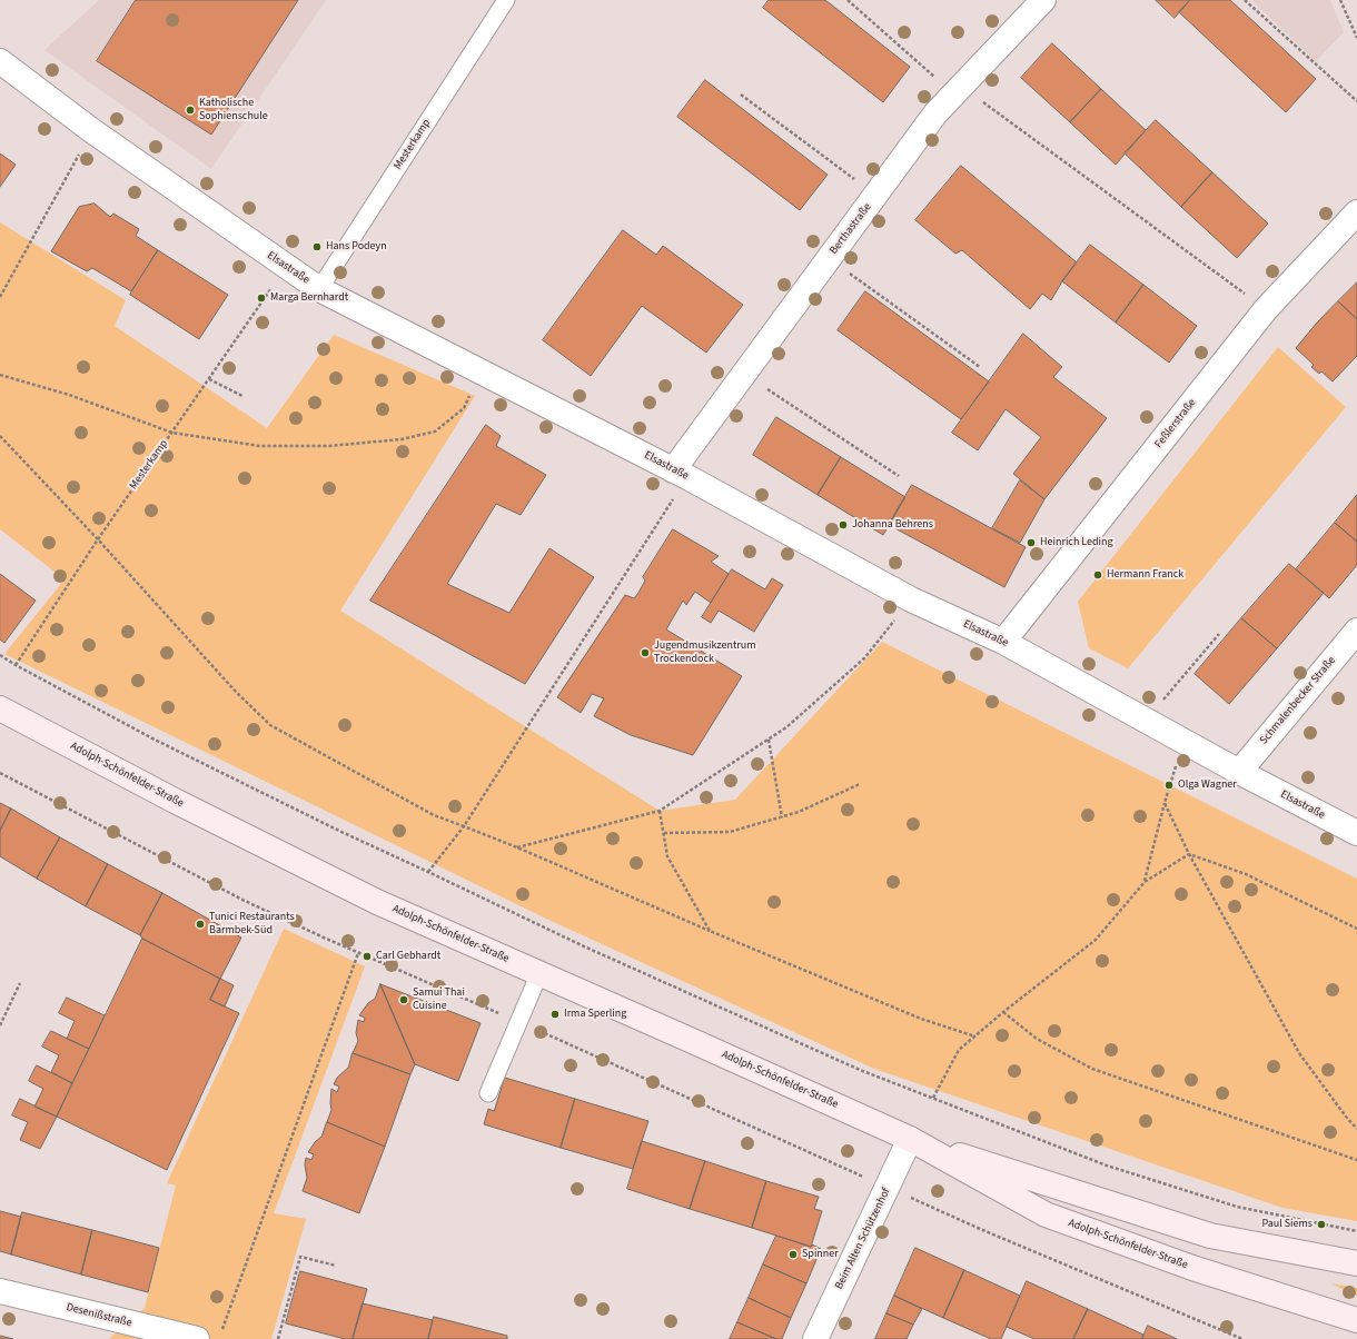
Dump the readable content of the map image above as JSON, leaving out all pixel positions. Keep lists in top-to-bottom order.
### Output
{
  "streets": {
    "main road": ["Adolph-Schönfelder-Straße"],
    "street": [
      "Berthastraße",
      "Elsastraße",
      "Feßlerstraße",
      "Schmalenbecker Straße",
      "Beim Alten Schützenhof",
      "Desenißstraße"
    ],
    "lane": ["Mesterkamp"]
  },
  "crossings": [
    ["Mesterkamp", "Elsastraße"],
    ["Berthastraße", "Elsastraße"],
    ["Elsastraße", "Feßlerstraße"],
    ["Elsastraße", "Schmalenbecker Straße"],
    ["Adolph-Schönfelder-Straße", "Beim Alten Schützenhof"]
  ],
  "places": [
    "Katholische Sophienschule",
    "Hans Podeyn",
    "Marga Bernhardt",
    "Johanna Behrens",
    "Heinrich Leding",
    "Hermann Franck",
    "Jugendmusikzentrum Trockendock",
    "Olga Wagner",
    "Tunici Restaurants Barmbek-Süd",
    "Carl Gebhardt",
    "Samui Thai Cuisine",
    "Irma Sperling",
    "Paul Siems",
    "Spinner"
  ]
}
